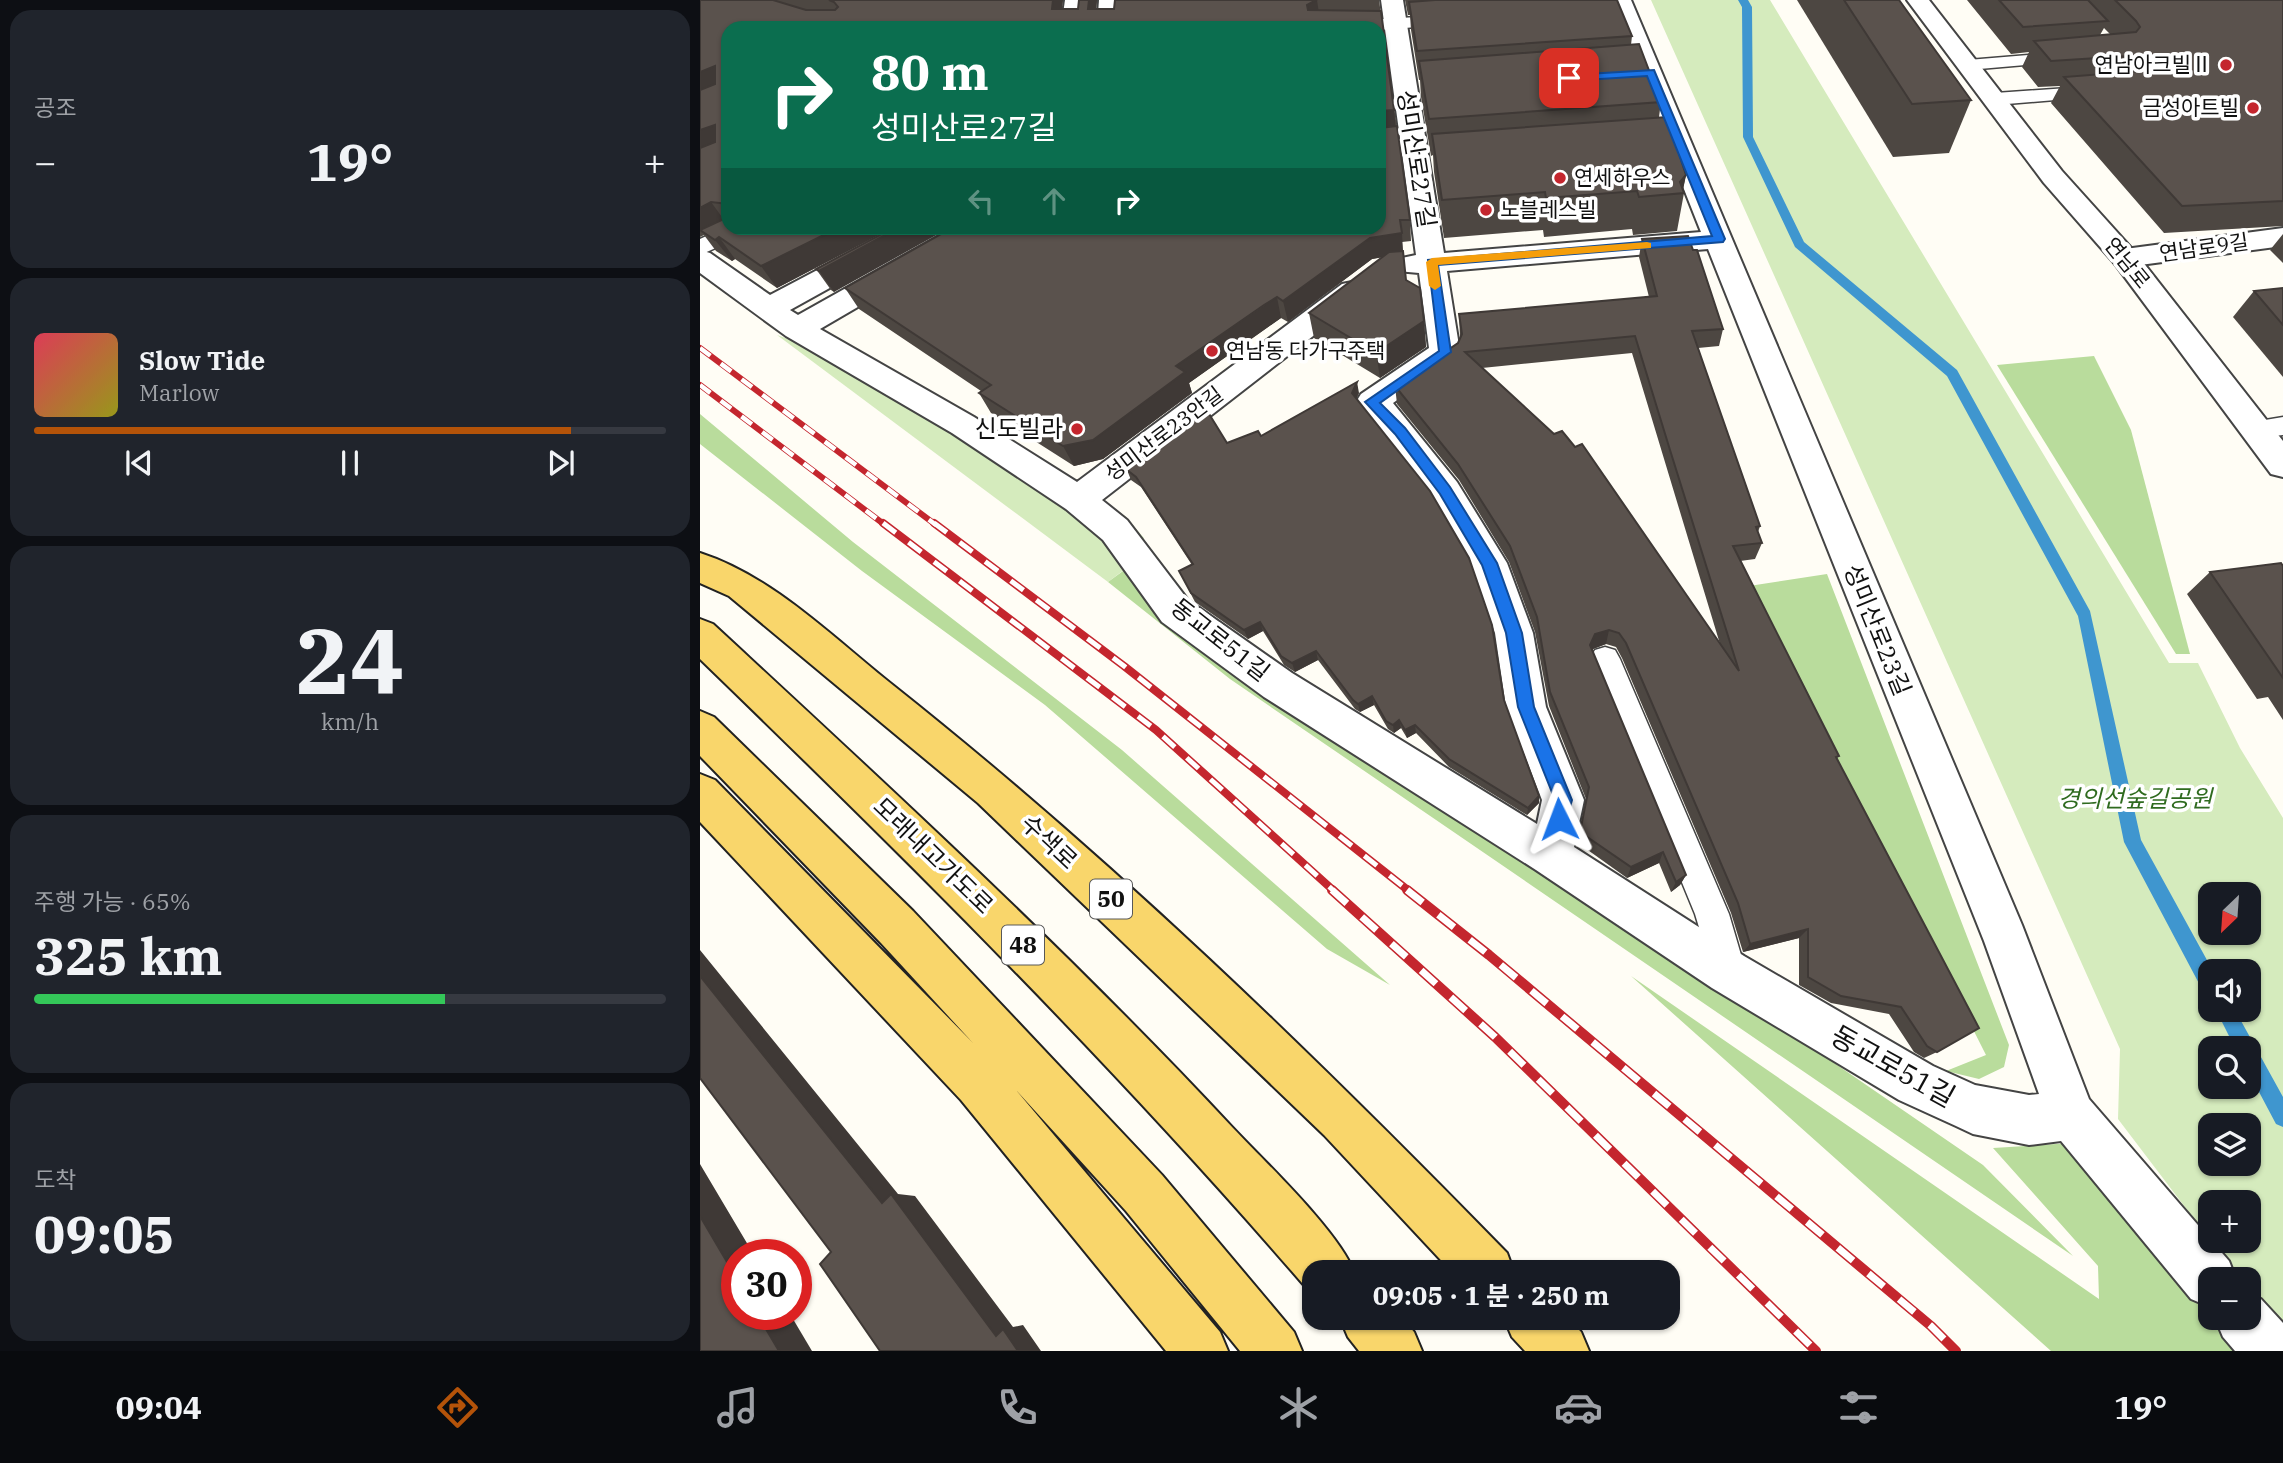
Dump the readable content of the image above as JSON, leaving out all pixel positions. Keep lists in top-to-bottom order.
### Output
{
  "streets": {
    "main road": [
      "수색로",
      "모래내고가도로",
      "50",
      "48"
    ],
    "street": [
      "성미산로27길",
      "연남로9길",
      "연남로",
      "성미산로23안길",
      "성미산로23길",
      "동교로51길"
    ]
  },
  "crossings": [
    ["성미산로27길", "성미산로23안길"],
    ["성미산로27길", "동교로51길"],
    ["연남로9길", "연남로"],
    ["성미산로23안길", "성미산로23길"],
    ["성미산로23안길", "동교로51길"],
    ["성미산로23길", "동교로51길"]
  ],
  "parks": ["경의선숲길공원"],
  "places": [
    "연남아크빌Ⅱ",
    "금성아트빌",
    "연세하우스",
    "노블레스빌",
    "연남동 다가구주택",
    "신도빌라"
  ],
  "north": "bottom left",
  "page": {
    "tile": [
      "공조",
      ["24", "km/h"],
      ["주행 가능 · 65%", "325 km"],
      ["도착", "09:05"]
    ],
    "turn": ["80 m", "성미산로27길"],
    "heat": ["−", "19°", "+"],
    "song": ["Slow Tide", "Marlow"],
    "map_buttons": ["+", "−"],
    "limit": "30",
    "trip": "09:05 · 1 분 · 250 m",
    "tabs": ["09:04", "19°"]
  }
}
